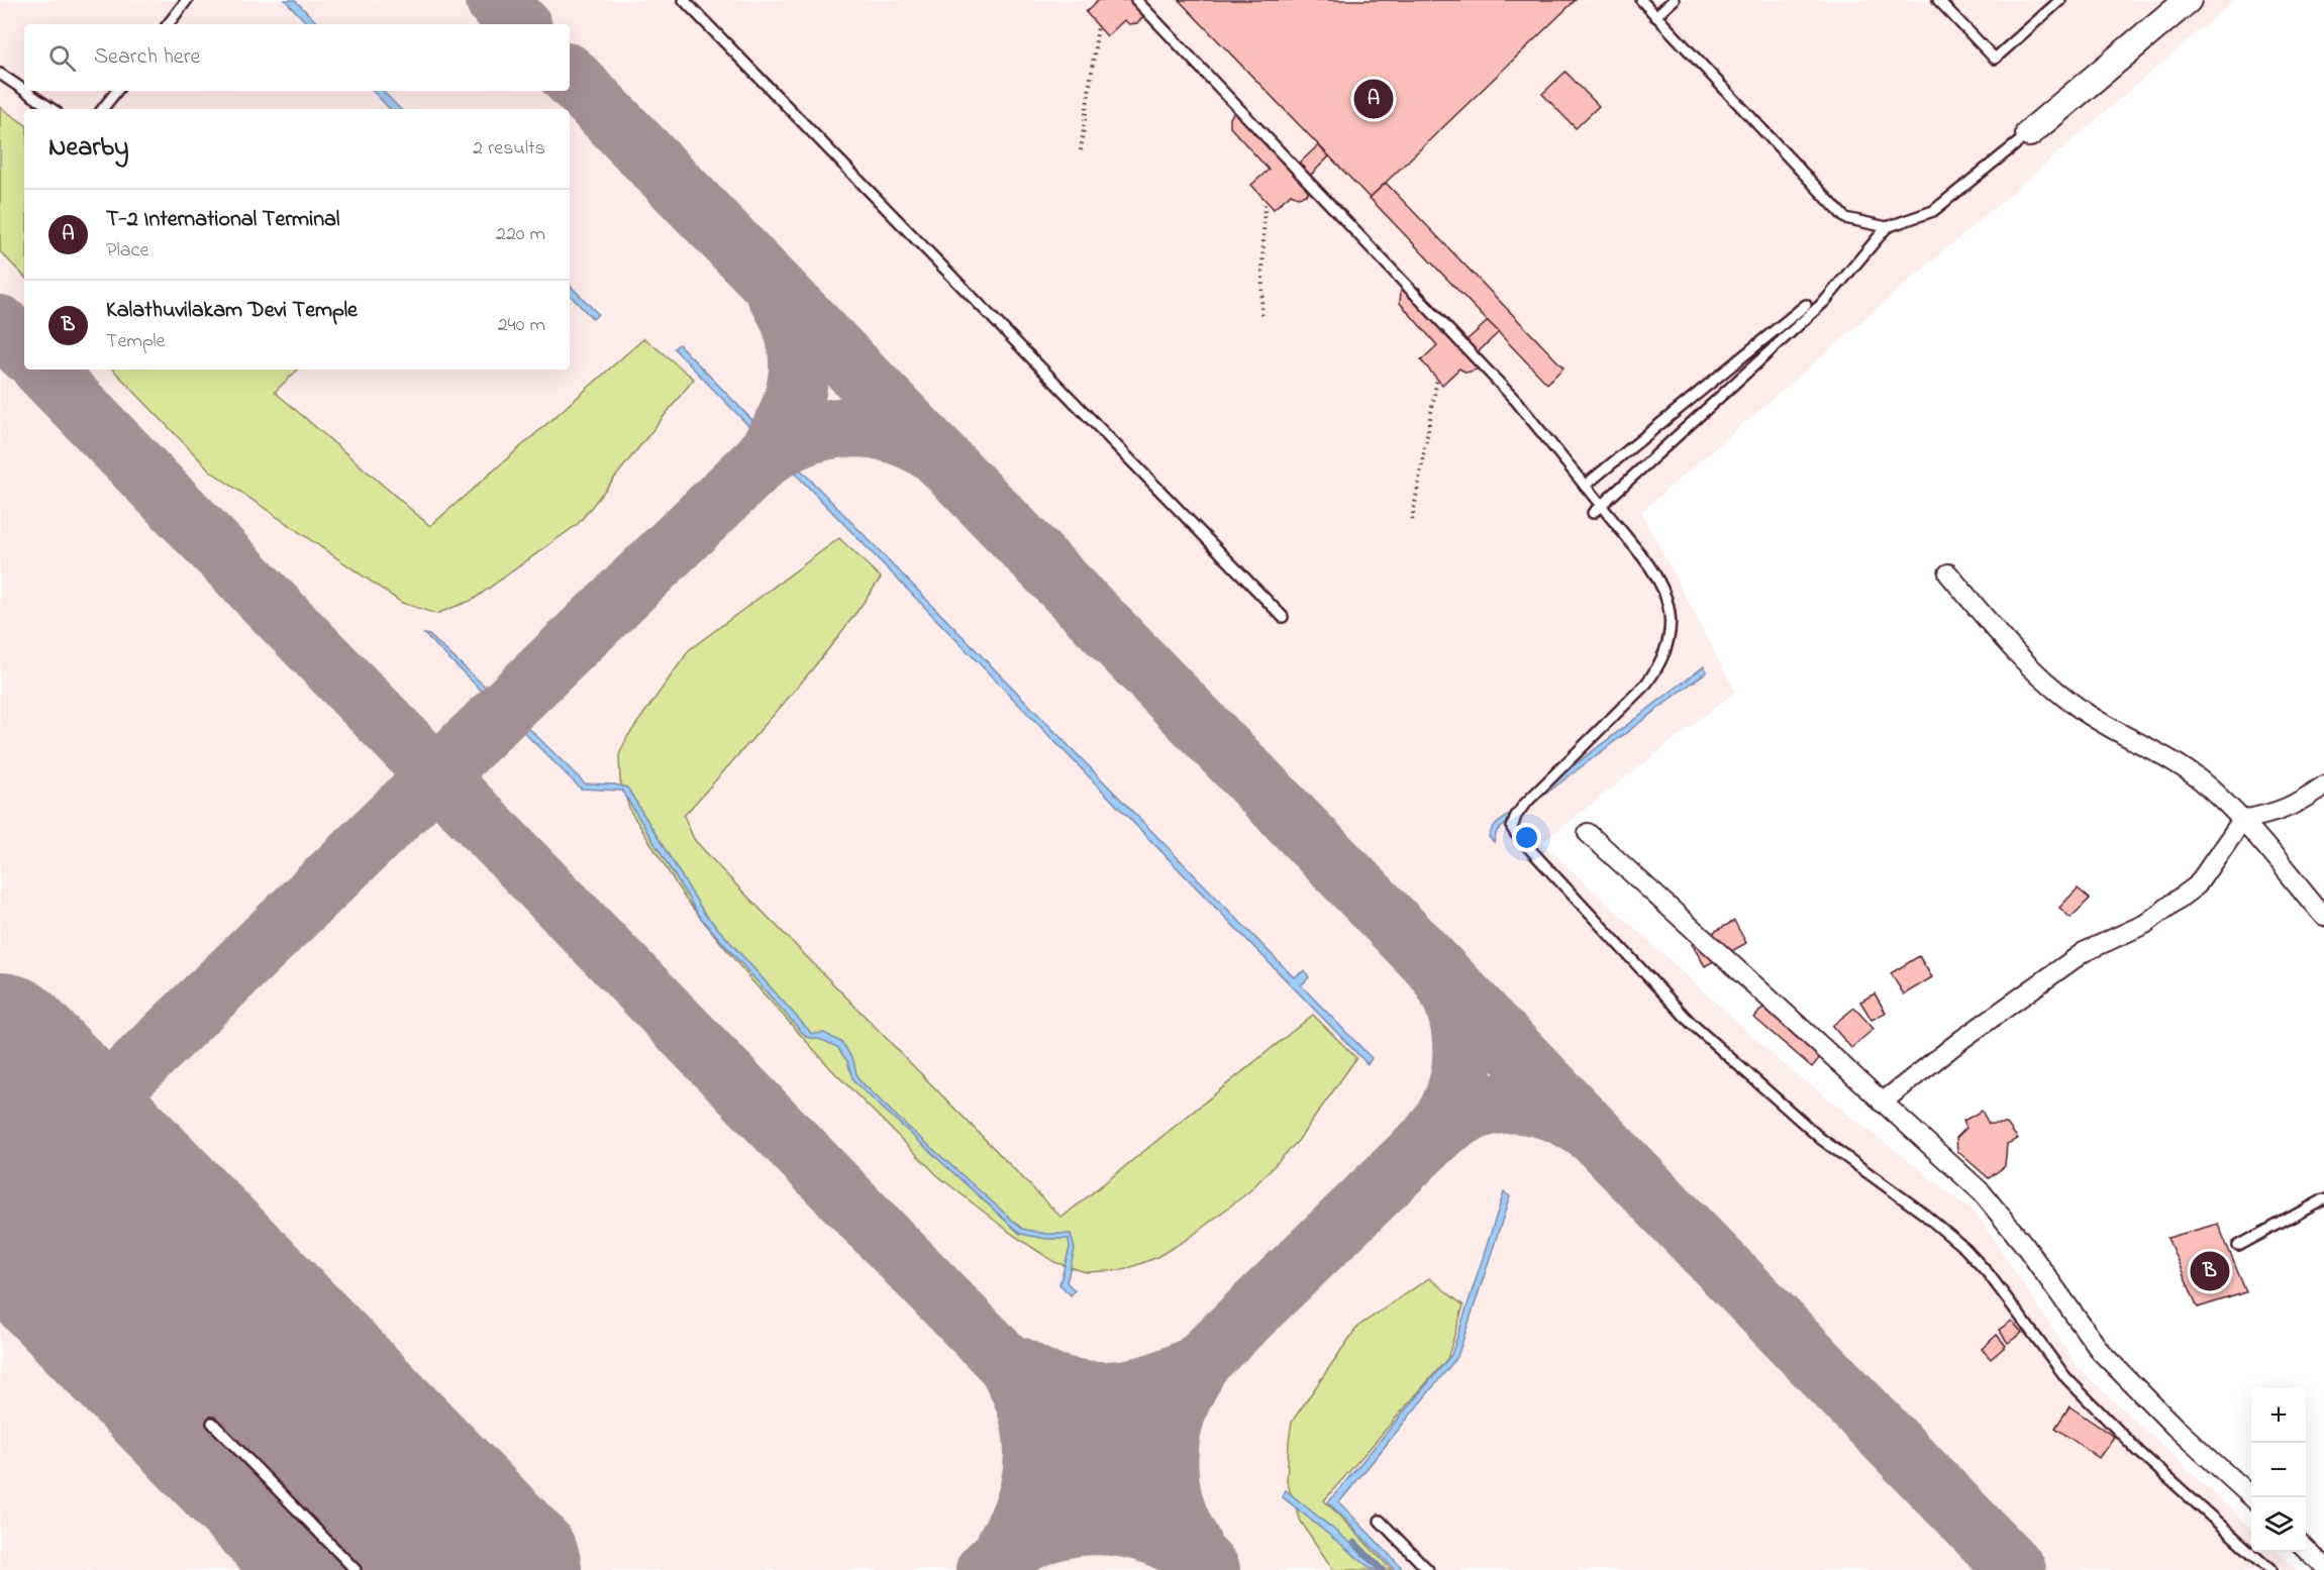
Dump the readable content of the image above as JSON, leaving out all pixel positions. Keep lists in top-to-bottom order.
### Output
{
  "page": {
    "search": "Search here",
    "pins": ["A", "B"],
    "heading": ["Nearby", "2 results"],
    "list": [
      {
        "mark": "A",
        "name": "T-2 International Terminal",
        "note": "Place",
        "value": "220 m"
      },
      {
        "mark": "B",
        "name": "Kalathuvilakam Devi Temple",
        "note": "Temple",
        "value": "240 m"
      }
    ],
    "map_buttons": ["+", "−"]
  }
}
